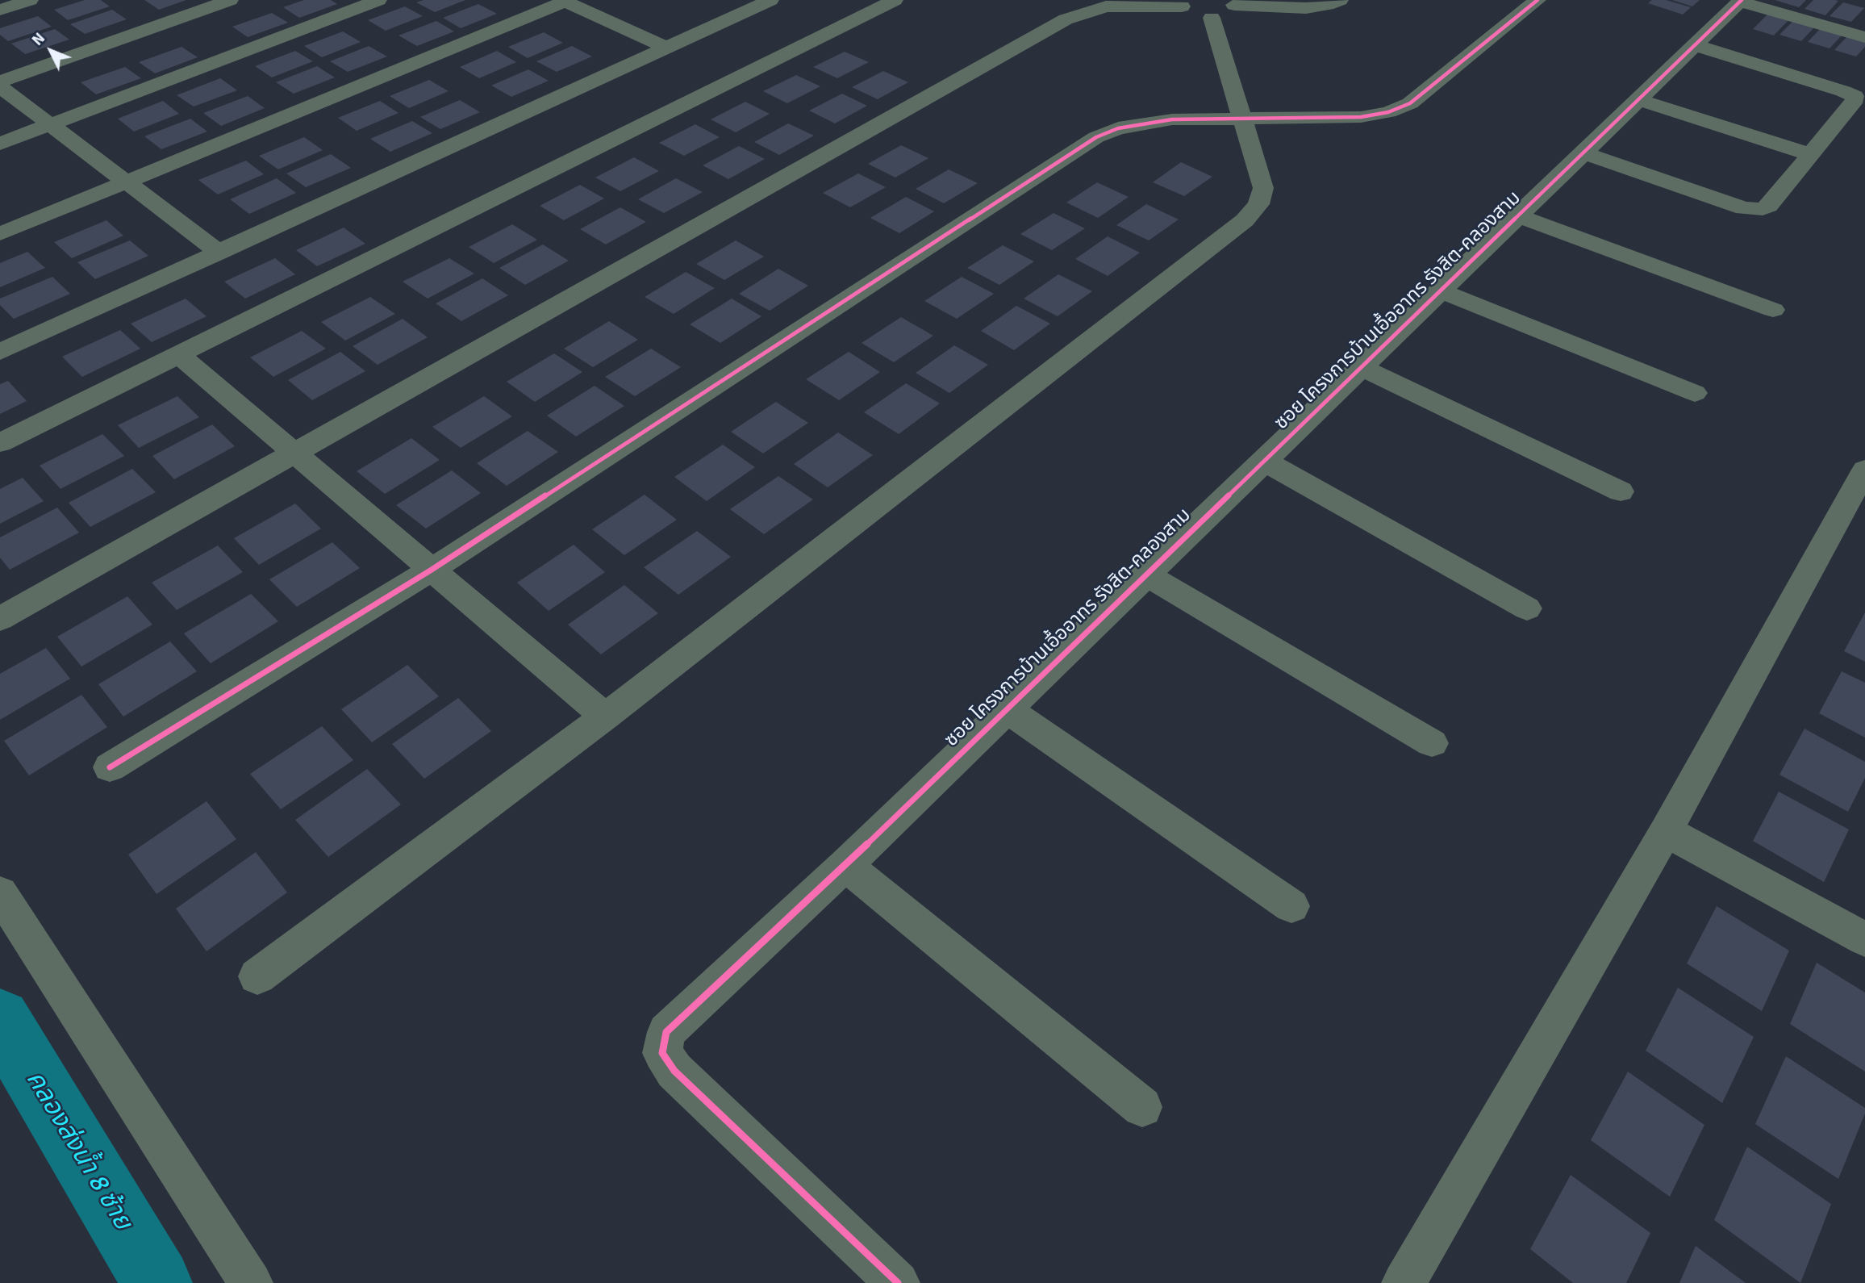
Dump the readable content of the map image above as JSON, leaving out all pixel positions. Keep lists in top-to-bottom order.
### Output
{
  "streets": {
    "street": ["ซอย โครงการบ้านเอื้ออาทร รังสิต-คลองสาม"]
  },
  "water": ["คลองส่งน้ำ 8 ซ้าย"],
  "north": "top left"
}
